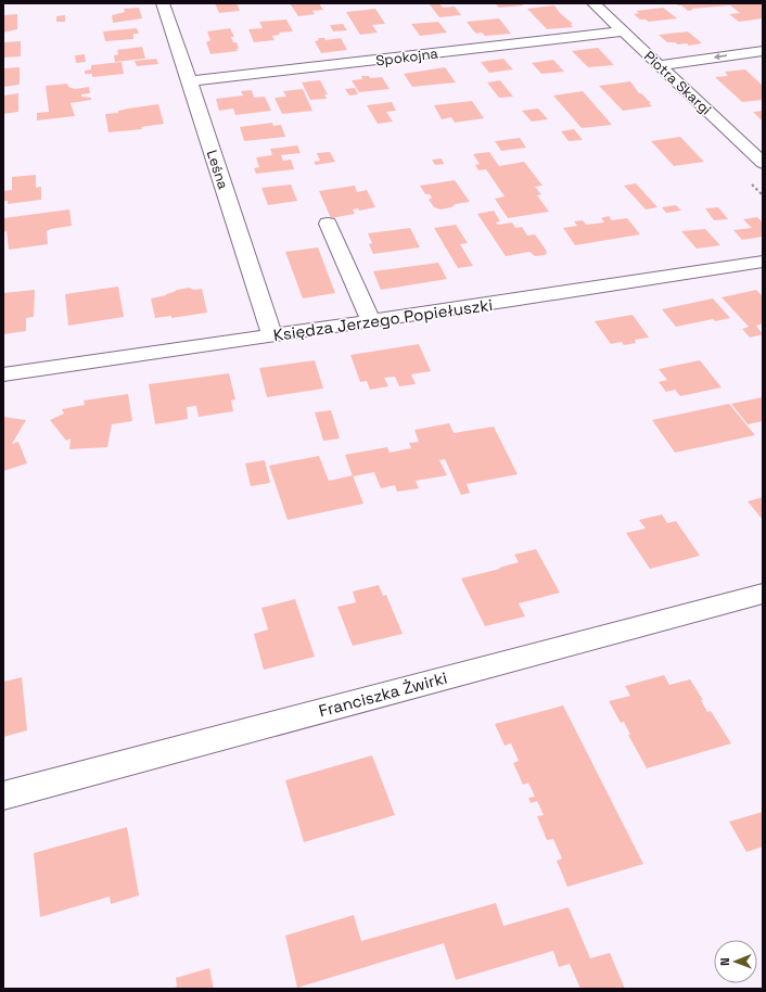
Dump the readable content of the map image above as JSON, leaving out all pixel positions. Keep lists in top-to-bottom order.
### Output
{
  "streets": {
    "street": [
      "Spokojna",
      "Piotra Skargi",
      "Leśna",
      "Księdza Jerzego Popiełuszki",
      "Franciszka Żwirki"
    ]
  },
  "crossings": [
    ["Spokojna", "Piotra Skargi"],
    ["Spokojna", "Leśna"],
    ["Leśna", "Księdza Jerzego Popiełuszki"]
  ],
  "north": "left"
}
